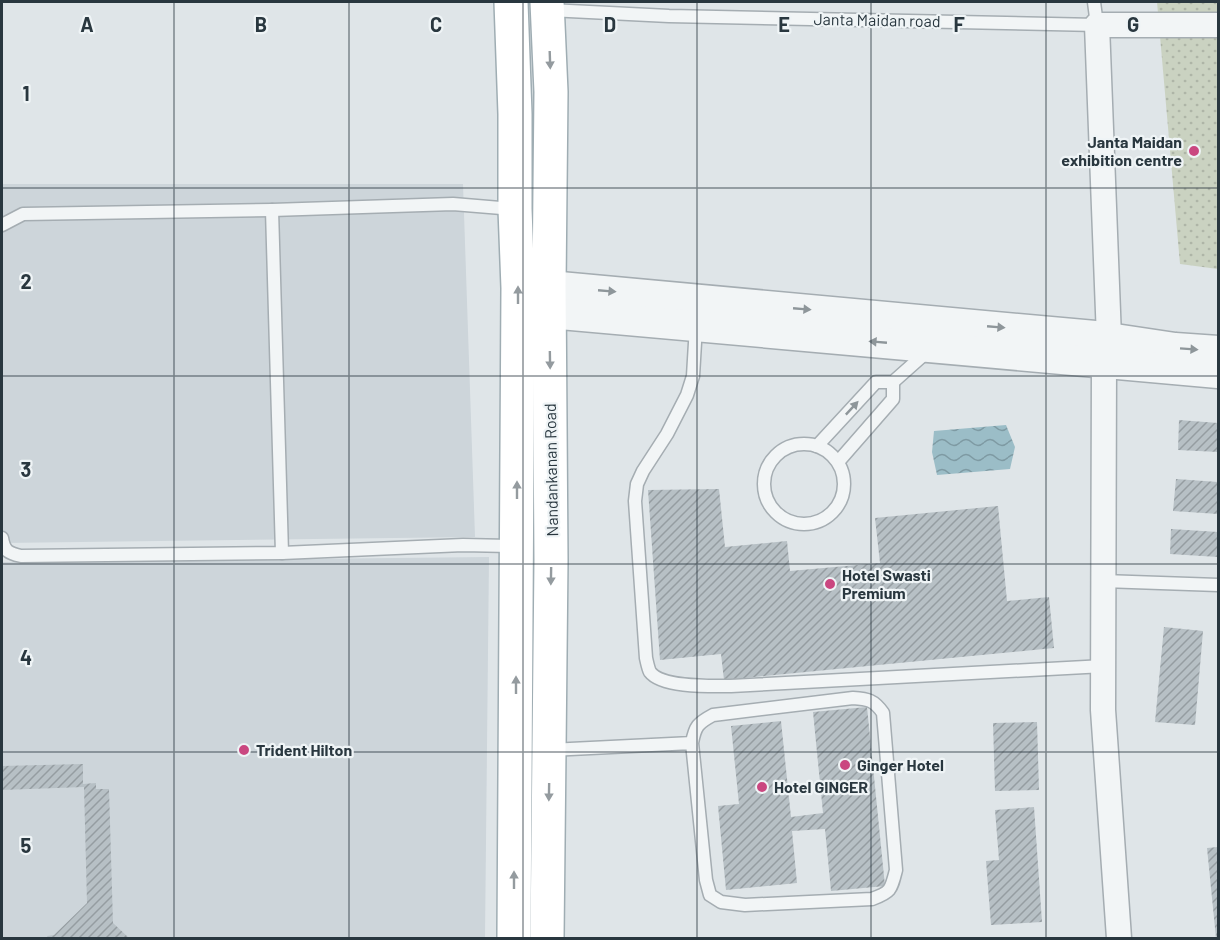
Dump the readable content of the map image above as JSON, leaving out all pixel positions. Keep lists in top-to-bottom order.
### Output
{
  "streets": {
    "main road": ["Nandankanan Road"],
    "lane": ["Janta Maidan road"]
  },
  "crossings": [
    ["Janta Maidan road", "Nandankanan Road"]
  ],
  "places": [
    "Janta Maidan exhibition centre",
    "Hotel Swasti Premium",
    "Trident Hilton",
    "Ginger Hotel",
    "Hotel GINGER"
  ],
  "grid": {
    "columns": [
      "A",
      "B",
      "C",
      "D",
      "E",
      "F",
      "G"
    ],
    "rows": [
      "1",
      "2",
      "3",
      "4",
      "5"
    ]
  }
}
